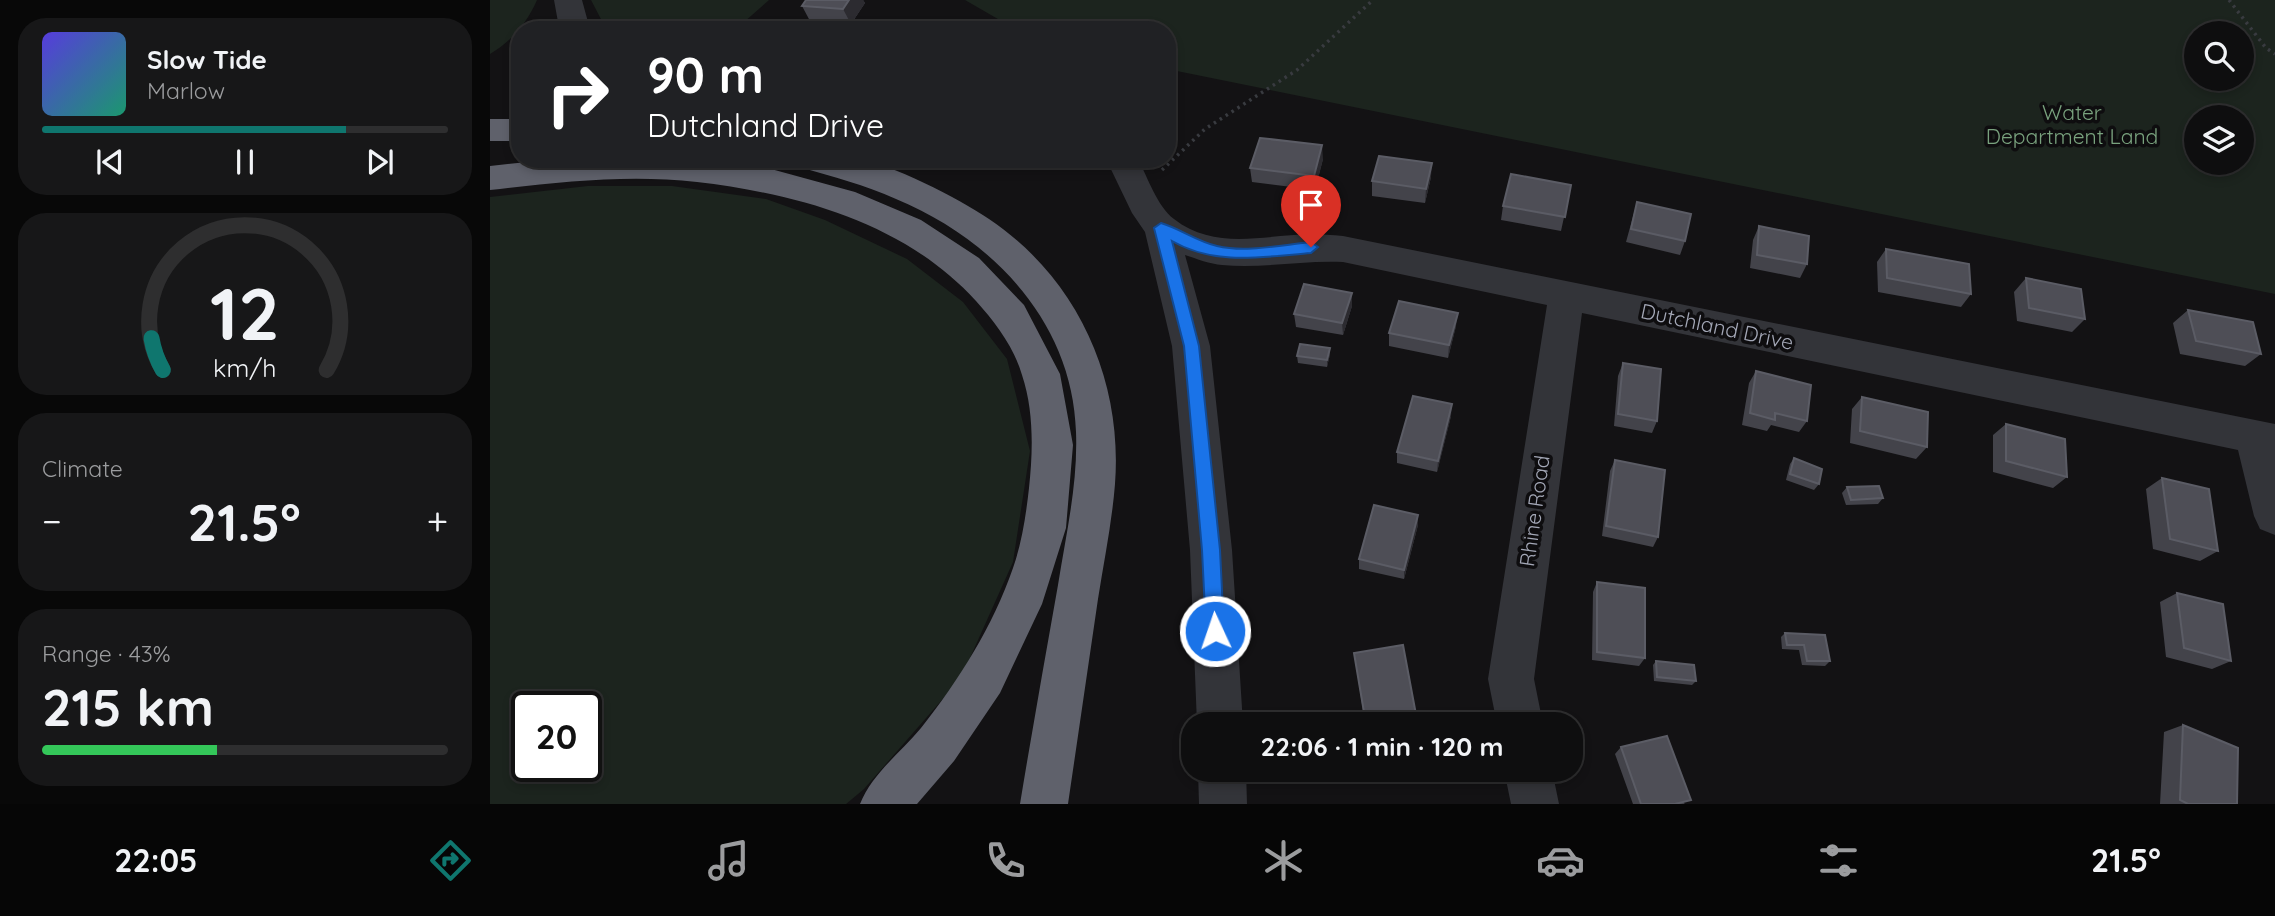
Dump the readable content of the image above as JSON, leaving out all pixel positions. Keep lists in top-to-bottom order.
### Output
{
  "streets": {
    "street": ["Dutchland Drive", "Rhine Road"]
  },
  "crossings": [
    ["Dutchland Drive", "Rhine Road"]
  ],
  "parks": ["Water Department Land"],
  "page": {
    "turn": ["90 m", "Dutchland Drive"],
    "song": ["Slow Tide", "Marlow"],
    "tile": [
      "Climate",
      ["Range · 43%", "215 km"]
    ],
    "heat": ["−", "21.5°", "+"],
    "limit": "20",
    "trip": "22:06 · 1 min · 120 m",
    "tabs": ["22:05", "21.5°"],
    "gauge": ["12", "km/h"]
  }
}
